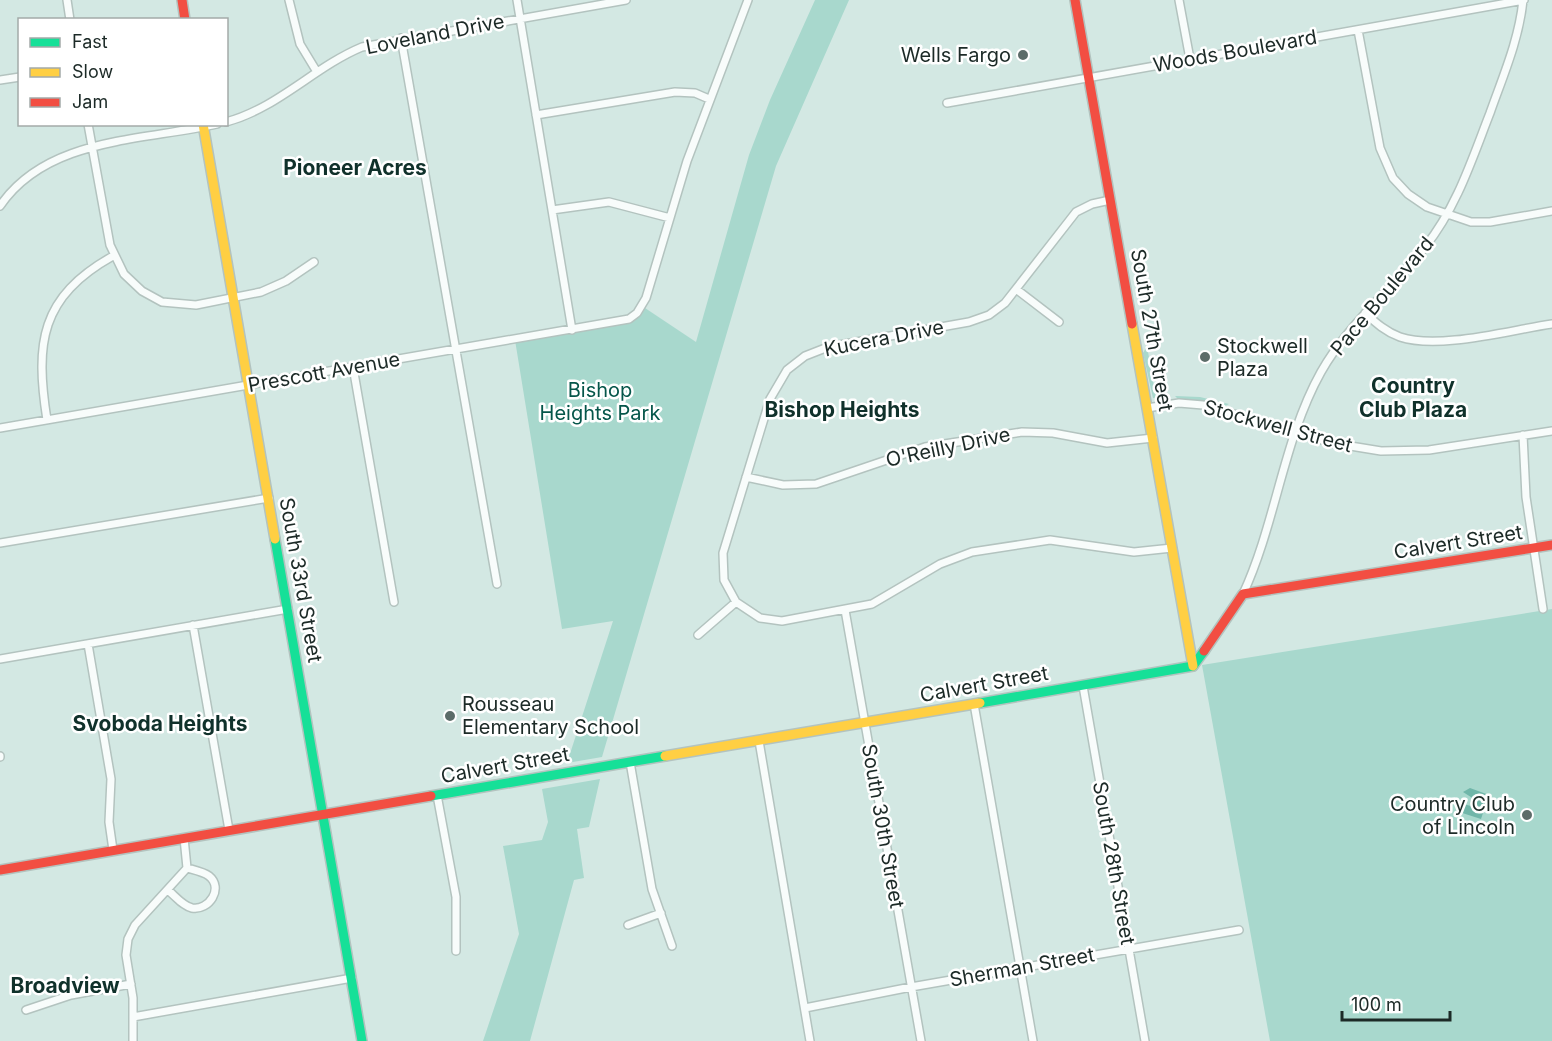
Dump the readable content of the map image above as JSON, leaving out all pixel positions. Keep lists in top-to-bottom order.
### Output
{
  "streets": {
    "street": [
      "Loveland Drive",
      "Woods Boulevard",
      "Pace Boulevard",
      "South 27th Street",
      "Kucera Drive",
      "Prescott Avenue",
      "Stockwell Street",
      "O'Reilly Drive",
      "Calvert Street",
      "South 33rd Street",
      "South 30th Street",
      "South 28th Street",
      "Sherman Street"
    ]
  },
  "crossings": [
    ["Woods Boulevard", "Pace Boulevard"],
    ["Woods Boulevard", "South 27th Street"],
    ["Pace Boulevard", "Stockwell Street"],
    ["Pace Boulevard", "Calvert Street"],
    ["South 27th Street", "Kucera Drive"],
    ["South 27th Street", "Stockwell Street"],
    ["South 27th Street", "O'Reilly Drive"],
    ["South 27th Street", "Calvert Street"],
    ["Kucera Drive", "O'Reilly Drive"],
    ["Prescott Avenue", "South 33rd Street"],
    ["Calvert Street", "South 33rd Street"],
    ["Calvert Street", "South 30th Street"],
    ["Calvert Street", "South 28th Street"],
    ["South 30th Street", "Sherman Street"],
    ["South 28th Street", "Sherman Street"]
  ],
  "districts": [
    "Pioneer Acres",
    "Country Club Plaza",
    "Bishop Heights",
    "Svoboda Heights",
    "Broadview"
  ],
  "parks": ["Bishop Heights Park"],
  "places": [
    "Wells Fargo",
    "Stockwell Plaza",
    "Rousseau Elementary School",
    "Country Club of Lincoln"
  ],
  "legend": ["Fast", "Slow", "Jam"],
  "scale_bar": "100 m"
}
